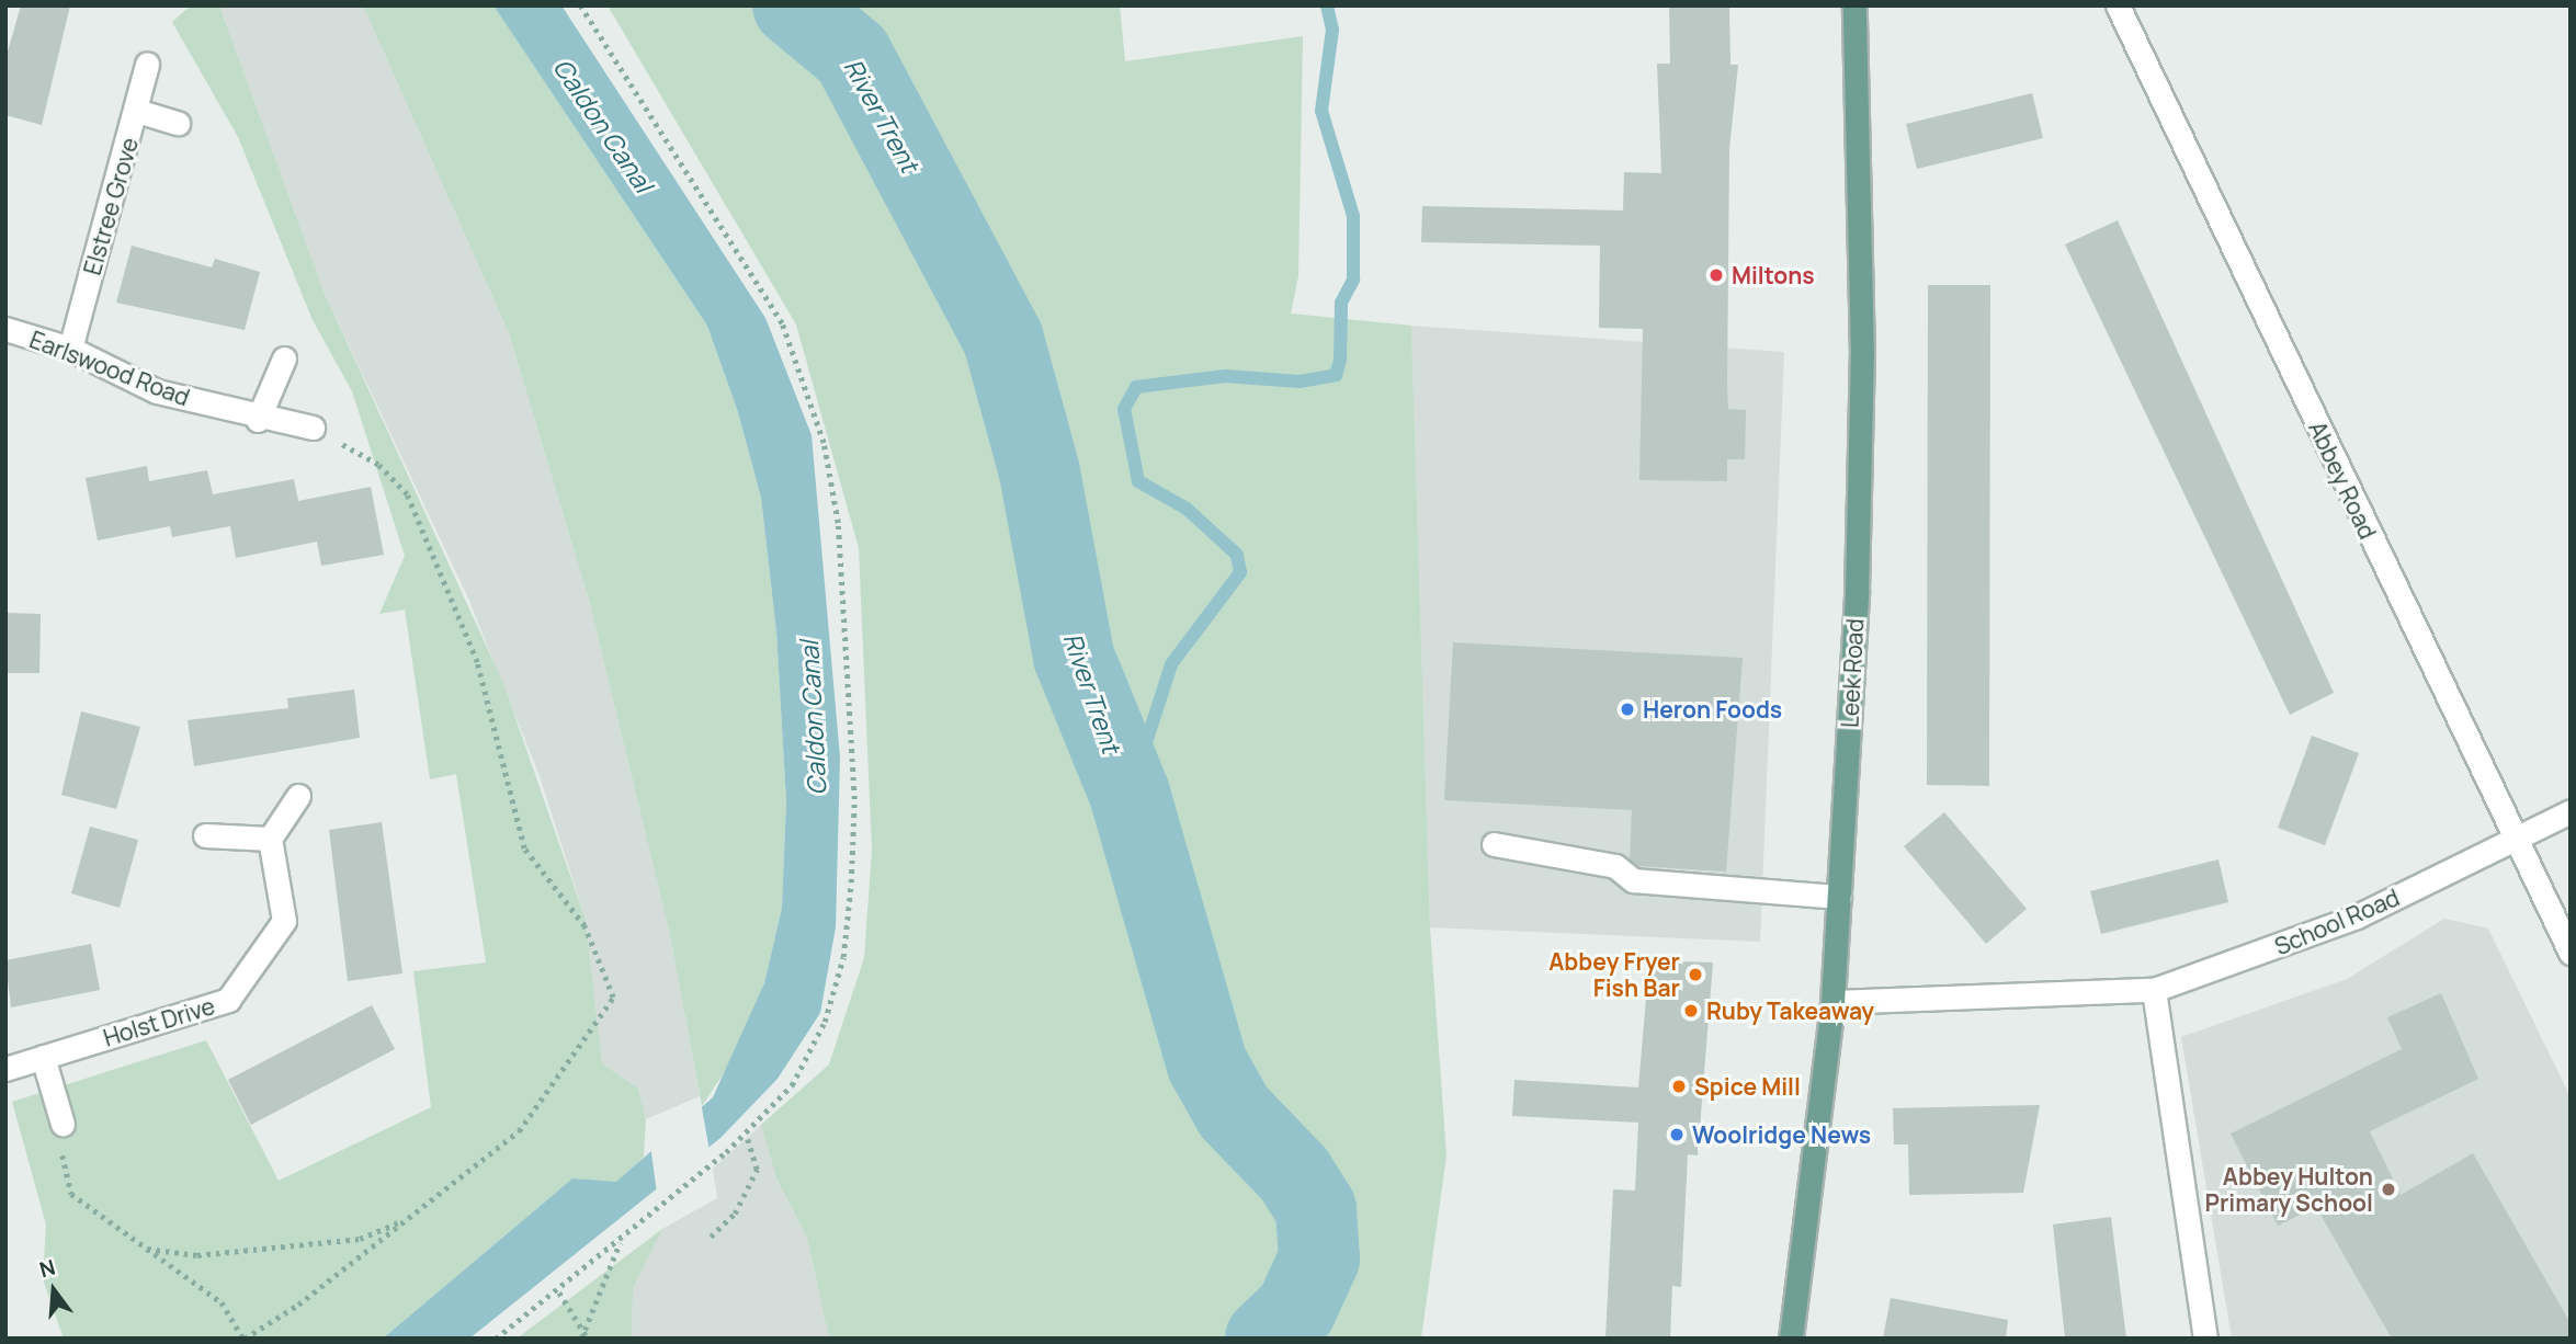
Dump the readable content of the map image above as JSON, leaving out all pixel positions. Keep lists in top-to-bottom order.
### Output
{
  "streets": {
    "main road": ["Leek Road"],
    "street": [
      "Elstree Grove",
      "Earlswood Road",
      "Abbey Road",
      "School Road",
      "Holst Drive"
    ]
  },
  "crossings": [
    ["Elstree Grove", "Earlswood Road"],
    ["Abbey Road", "School Road"],
    ["Leek Road", "School Road"]
  ],
  "water": ["River Trent", "Caldon Canal"],
  "places": [
    "Miltons",
    "Heron Foods",
    "Abbey Fryer Fish Bar",
    "Ruby Takeaway",
    "Spice Mill",
    "Woolridge News",
    "Abbey Hulton Primary School"
  ],
  "north": "top"
}
